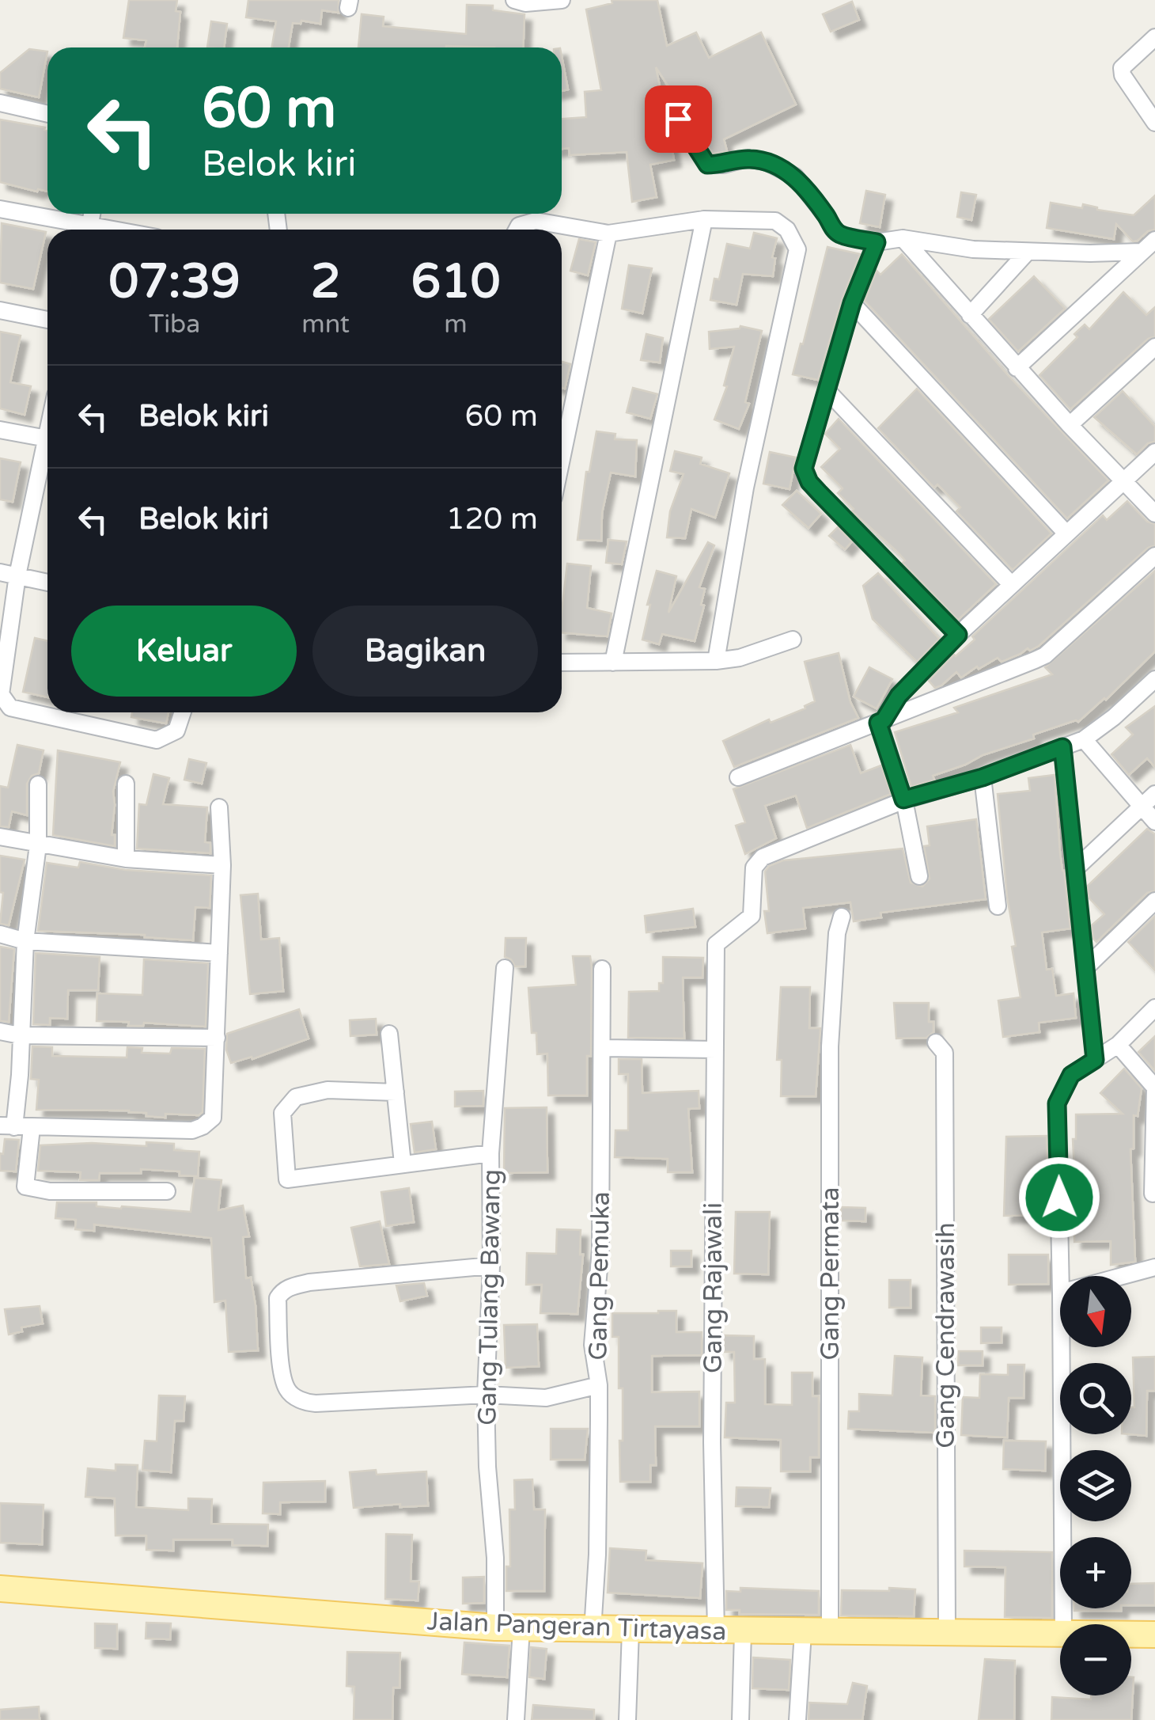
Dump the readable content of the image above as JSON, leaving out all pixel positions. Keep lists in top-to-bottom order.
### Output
{
  "streets": {
    "main road": ["Jalan Pangeran Tirtayasa"],
    "street": [
      "Gang Permata",
      "Gang Pemuka",
      "Gang Rajawali",
      "Gang Tulang Bawang",
      "Gang Cendrawasih"
    ]
  },
  "crossings": [
    ["Gang Permata", "Jalan Pangeran Tirtayasa"],
    ["Gang Pemuka", "Jalan Pangeran Tirtayasa"],
    ["Gang Rajawali", "Jalan Pangeran Tirtayasa"],
    ["Gang Tulang Bawang", "Jalan Pangeran Tirtayasa"],
    ["Gang Cendrawasih", "Jalan Pangeran Tirtayasa"]
  ],
  "north": "bottom",
  "page": {
    "turn": ["60 m", "Belok kiri"],
    "eta": [
      "07:39",
      "Tiba",
      "2",
      "mnt",
      "610",
      "m"
    ],
    "list": [
      {
        "name": "Belok kiri",
        "value": "60 m"
      },
      {
        "name": "Belok kiri",
        "value": "120 m"
      }
    ],
    "buttons": ["Keluar", "Bagikan"],
    "map_buttons": ["+", "−"]
  }
}
